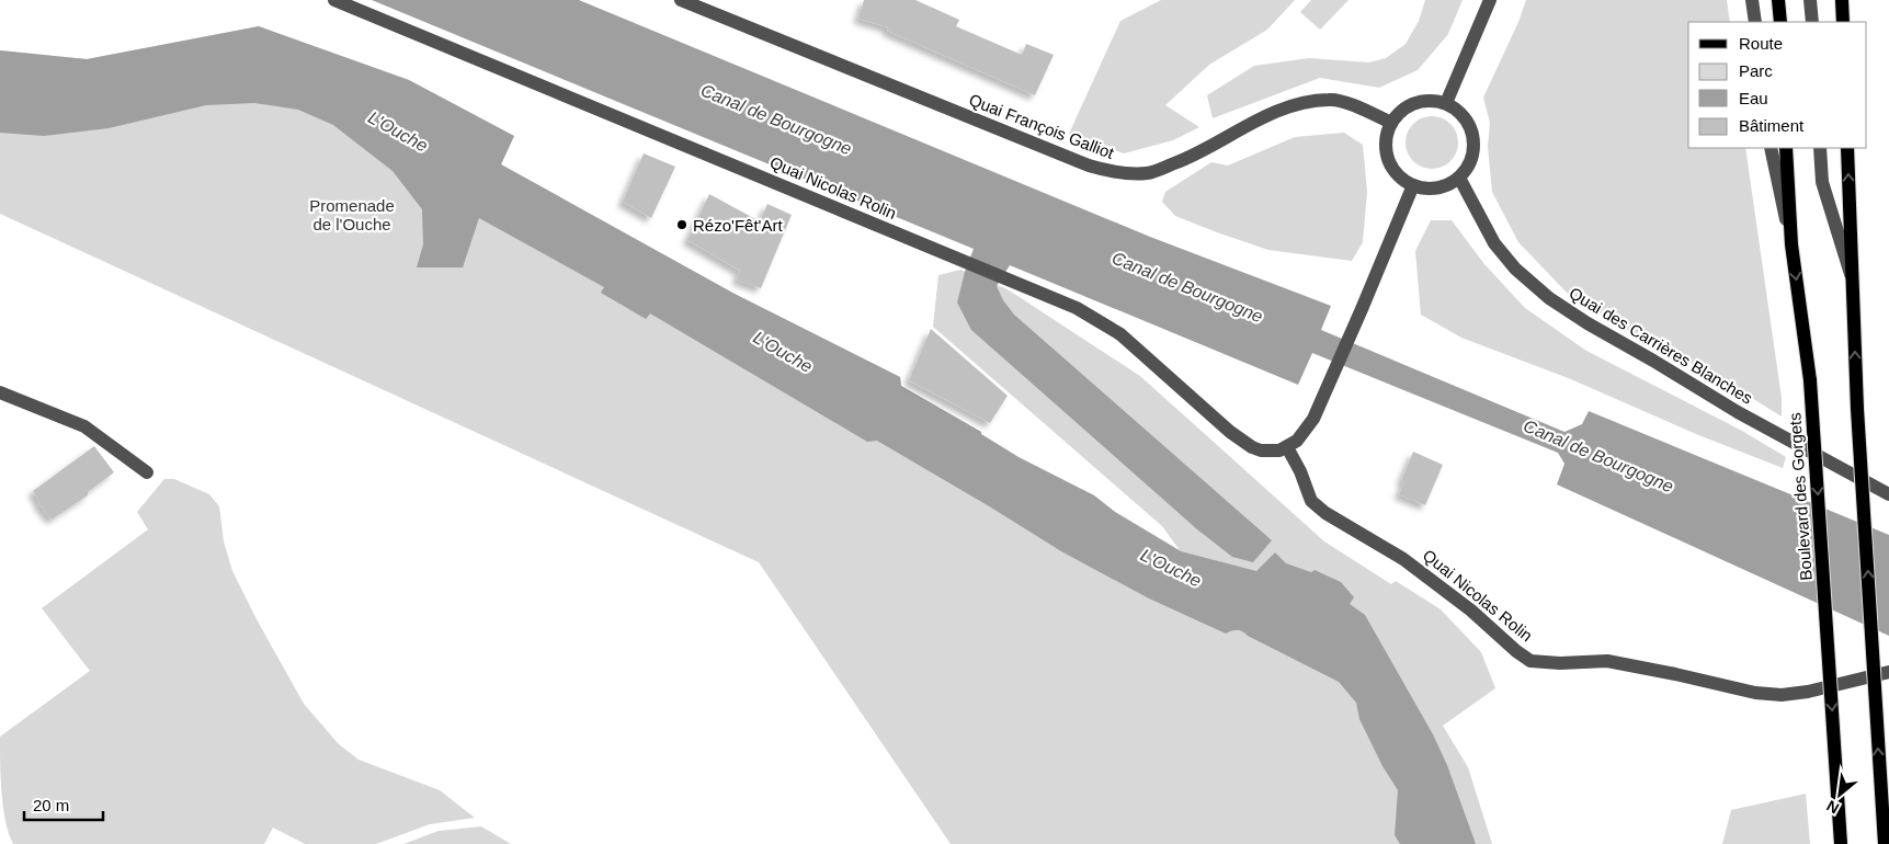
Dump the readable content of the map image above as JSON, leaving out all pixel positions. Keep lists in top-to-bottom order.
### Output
{
  "streets": {
    "main road": ["Boulevard des Gorgets"],
    "street": ["Quai François Galliot", "Quai Nicolas Rolin", "Quai des Carrières Blanches"]
  },
  "crossings": [
    ["Quai François Galliot", "Quai des Carrières Blanches"]
  ],
  "water": ["Canal de Bourgogne", "L'Ouche"],
  "parks": ["Promenade de l'Ouche"],
  "places": ["Rézo'Fêt'Art"],
  "legend": [
    "Route",
    "Parc",
    "Eau",
    "Bâtiment"
  ],
  "scale_bar": "20 m",
  "north": "bottom left"
}
